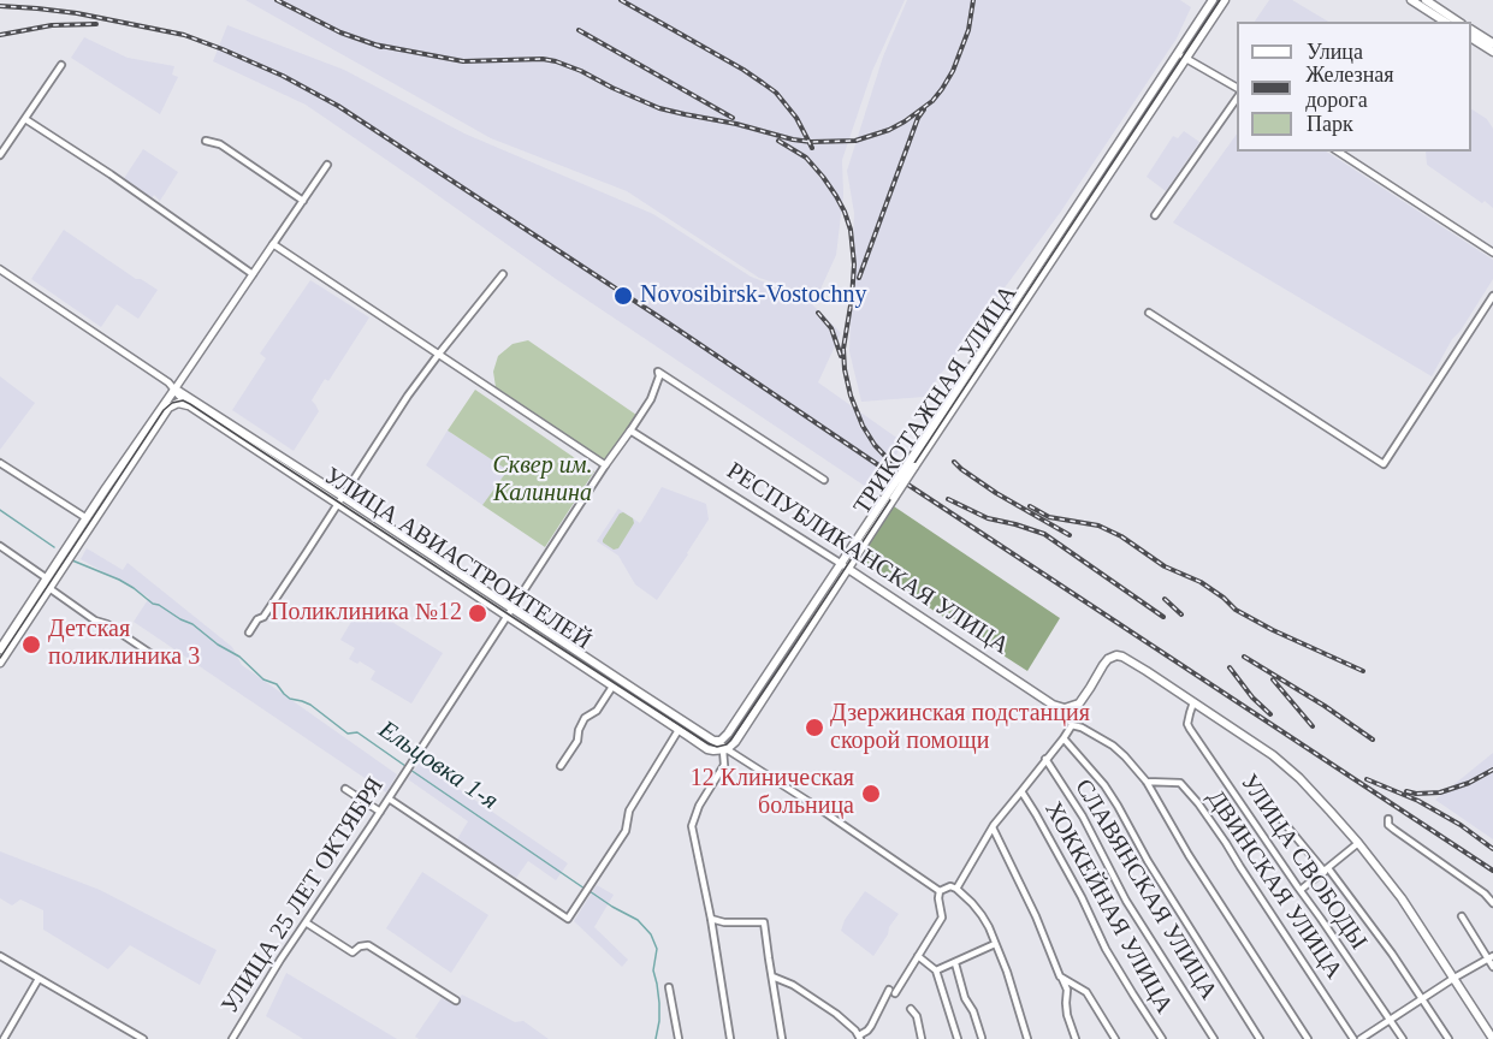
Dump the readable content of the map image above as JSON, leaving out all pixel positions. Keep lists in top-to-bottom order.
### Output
{
  "streets": {
    "main road": ["ТРИКОТАЖНАЯ УЛИЦА", "УЛИЦА АВИАСТРОИТЕЛЕЙ", "РЕСПУБЛИКАНСКАЯ УЛИЦА"],
    "street": [
      "УЛИЦА СВОБОДЫ",
      "ДВИНСКАЯ УЛИЦА",
      "СЛАВЯНСКАЯ УЛИЦА",
      "УЛИЦА 25 ЛЕТ ОКТЯБРЯ",
      "ХОККЕЙНАЯ УЛИЦА"
    ]
  },
  "crossings": [
    ["ТРИКОТАЖНАЯ УЛИЦА", "УЛИЦА АВИАСТРОИТЕЛЕЙ"],
    ["ТРИКОТАЖНАЯ УЛИЦА", "РЕСПУБЛИКАНСКАЯ УЛИЦА"],
    ["УЛИЦА АВИАСТРОИТЕЛЕЙ", "УЛИЦА 25 ЛЕТ ОКТЯБРЯ"],
    ["РЕСПУБЛИКАНСКАЯ УЛИЦА", "УЛИЦА 25 ЛЕТ ОКТЯБРЯ"],
    ["СЛАВЯНСКАЯ УЛИЦА", "ХОККЕЙНАЯ УЛИЦА"]
  ],
  "water": ["Ельцовка 1-я"],
  "parks": ["Сквер им. Калинина"],
  "places": [
    "Novosibirsk-Vostochny",
    "Поликлиника №12",
    "Детская поликлиника 3",
    "Дзержинская подстанция скорой помощи",
    "12 Клиническая больница"
  ],
  "legend": ["Улица", "Железная дорога", "Парк"]
}
